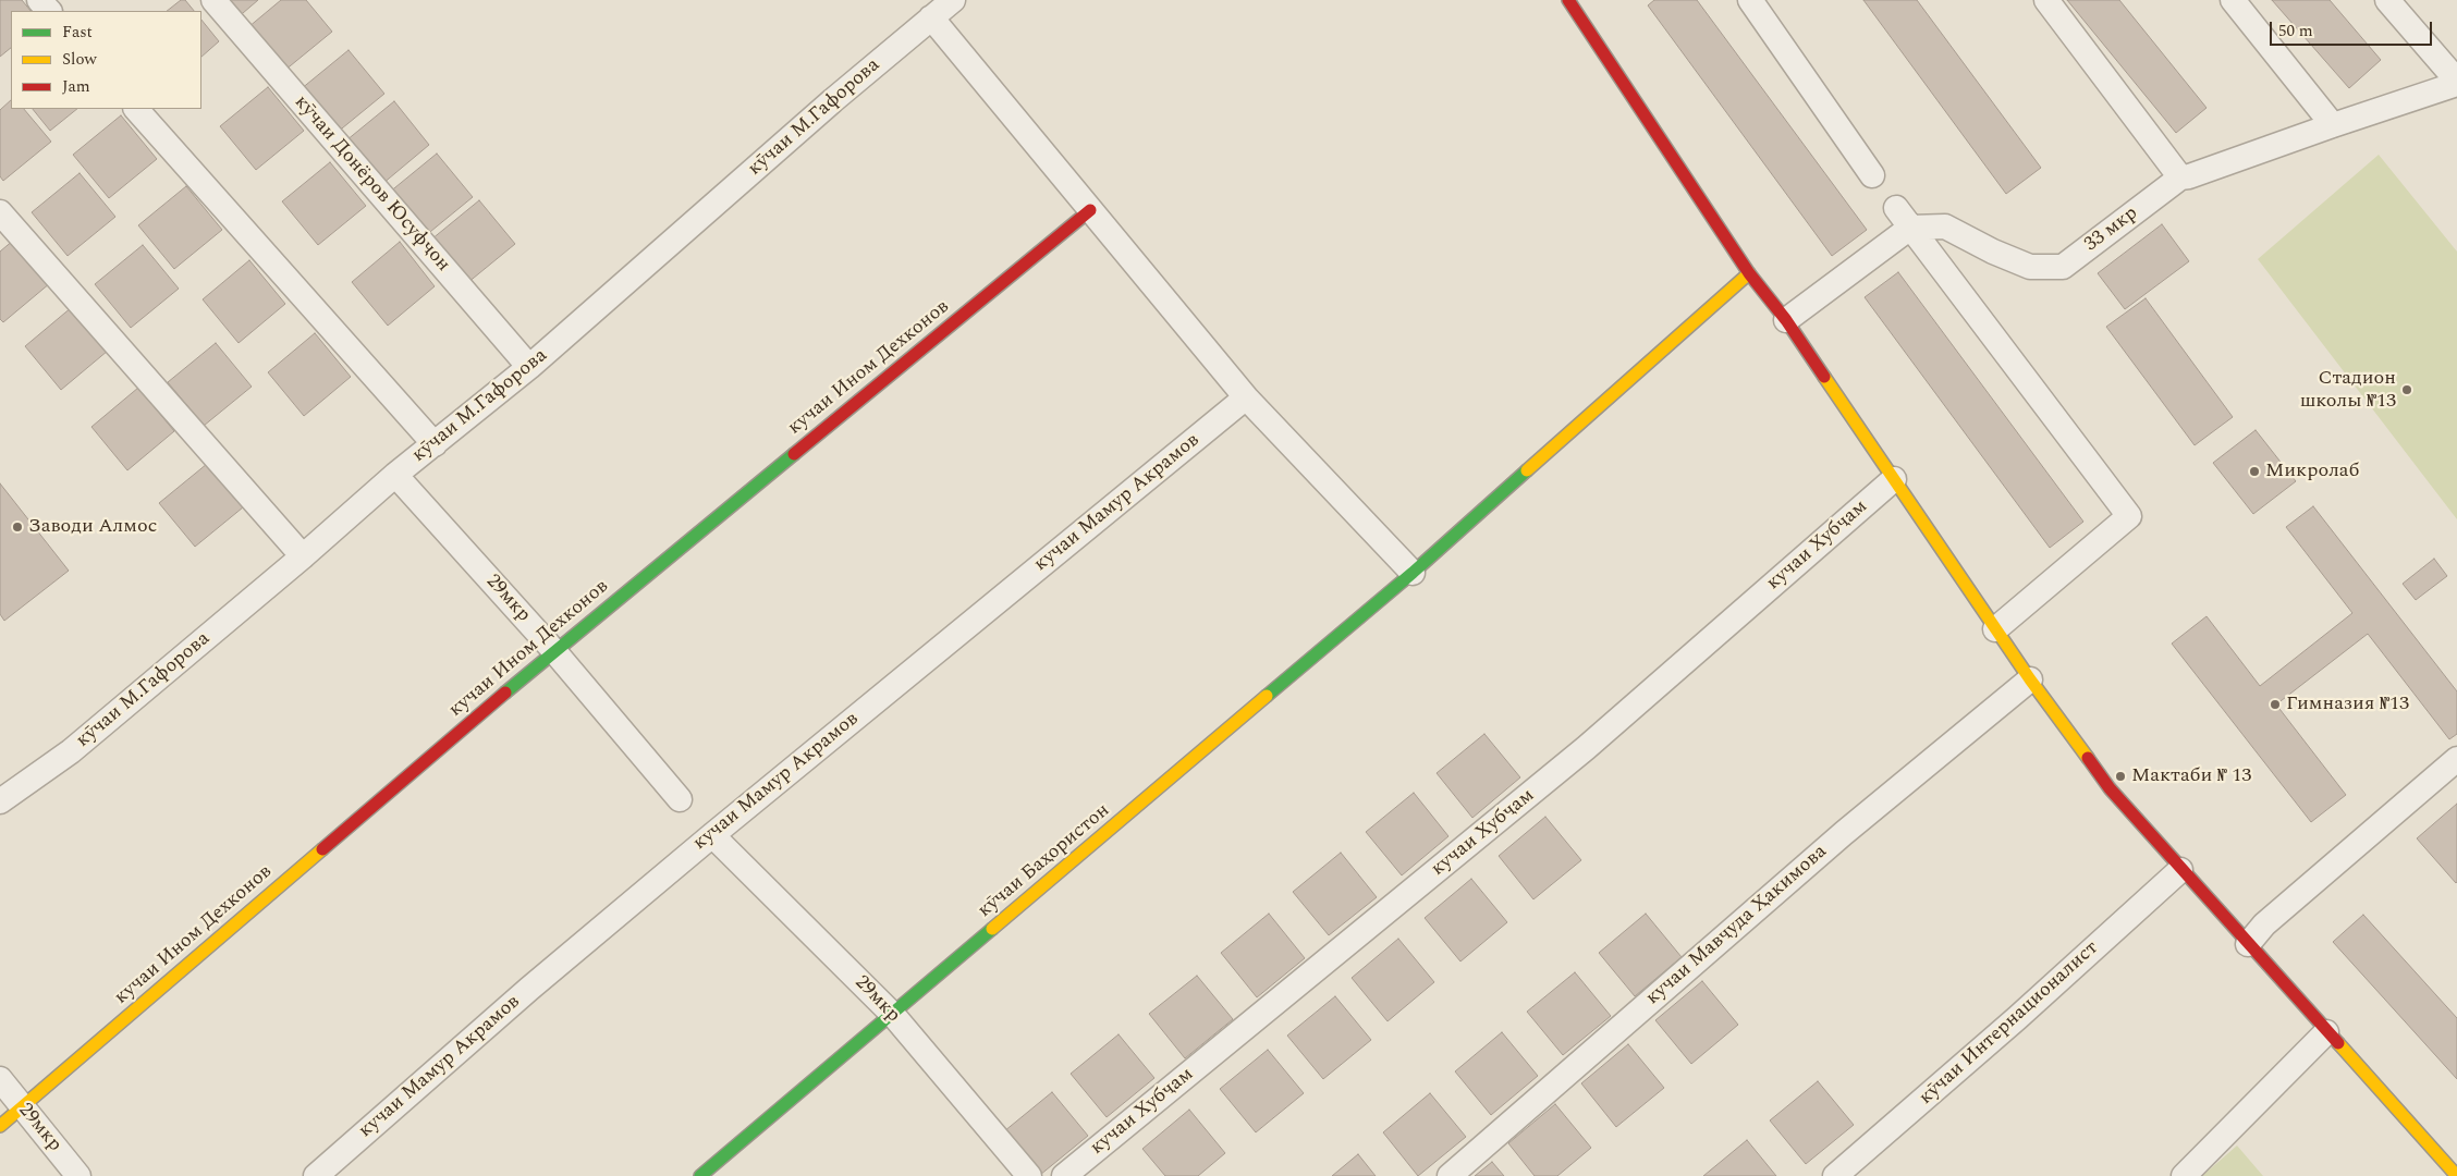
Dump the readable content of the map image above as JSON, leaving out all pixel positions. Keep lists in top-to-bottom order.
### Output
{
  "streets": {
    "street": [
      "кӯчаи М.Гафорова",
      "кӯчаи Донёров Юсуфҷон",
      "33 мкр",
      "кучаи Ином Дехконов",
      "кучаи Мамур Акрамов",
      "кучаи Хубҷам",
      "29мкр",
      "кӯчаи Баҳористон",
      "кучаи Мавҷуда Ҳакимова",
      "кӯчаи Интернационалист"
    ]
  },
  "crossings": [
    ["кӯчаи М.Гафорова", "кӯчаи Донёров Юсуфҷон"],
    ["кӯчаи М.Гафорова", "29мкр"],
    ["кучаи Ином Дехконов", "29мкр"],
    ["кучаи Мамур Акрамов", "29мкр"],
    ["29мкр", "кӯчаи Баҳористон"]
  ],
  "places": [
    "Стадион школы №13",
    "Микролаб",
    "Заводи Алмос",
    "Гимназия №13",
    "Мактаби № 13"
  ],
  "legend": ["Fast", "Slow", "Jam"],
  "scale_bar": "50 m"
}
